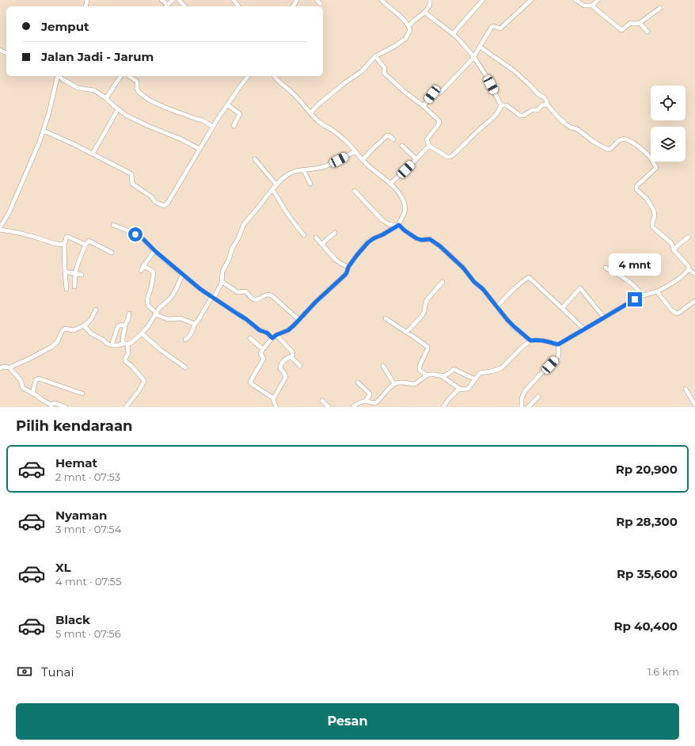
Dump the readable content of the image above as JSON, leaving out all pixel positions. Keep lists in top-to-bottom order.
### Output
{
  "page": {
    "banner": ["Jemput", "Jalan Jadi - Jarum"],
    "bubble": "4 mnt",
    "heading": "Pilih kendaraan",
    "list": [
      {
        "name": "Hemat",
        "note": "2 mnt · 07:53",
        "value": "Rp 20,900"
      },
      {
        "name": "Nyaman",
        "note": "3 mnt · 07:54",
        "value": "Rp 28,300"
      },
      {
        "name": "XL",
        "note": "4 mnt · 07:55",
        "value": "Rp 35,600"
      },
      {
        "name": "Black",
        "note": "5 mnt · 07:56",
        "value": "Rp 40,400"
      }
    ],
    "pay": ["Tunai", "1.6 km"],
    "buttons": "Pesan"
  }
}
